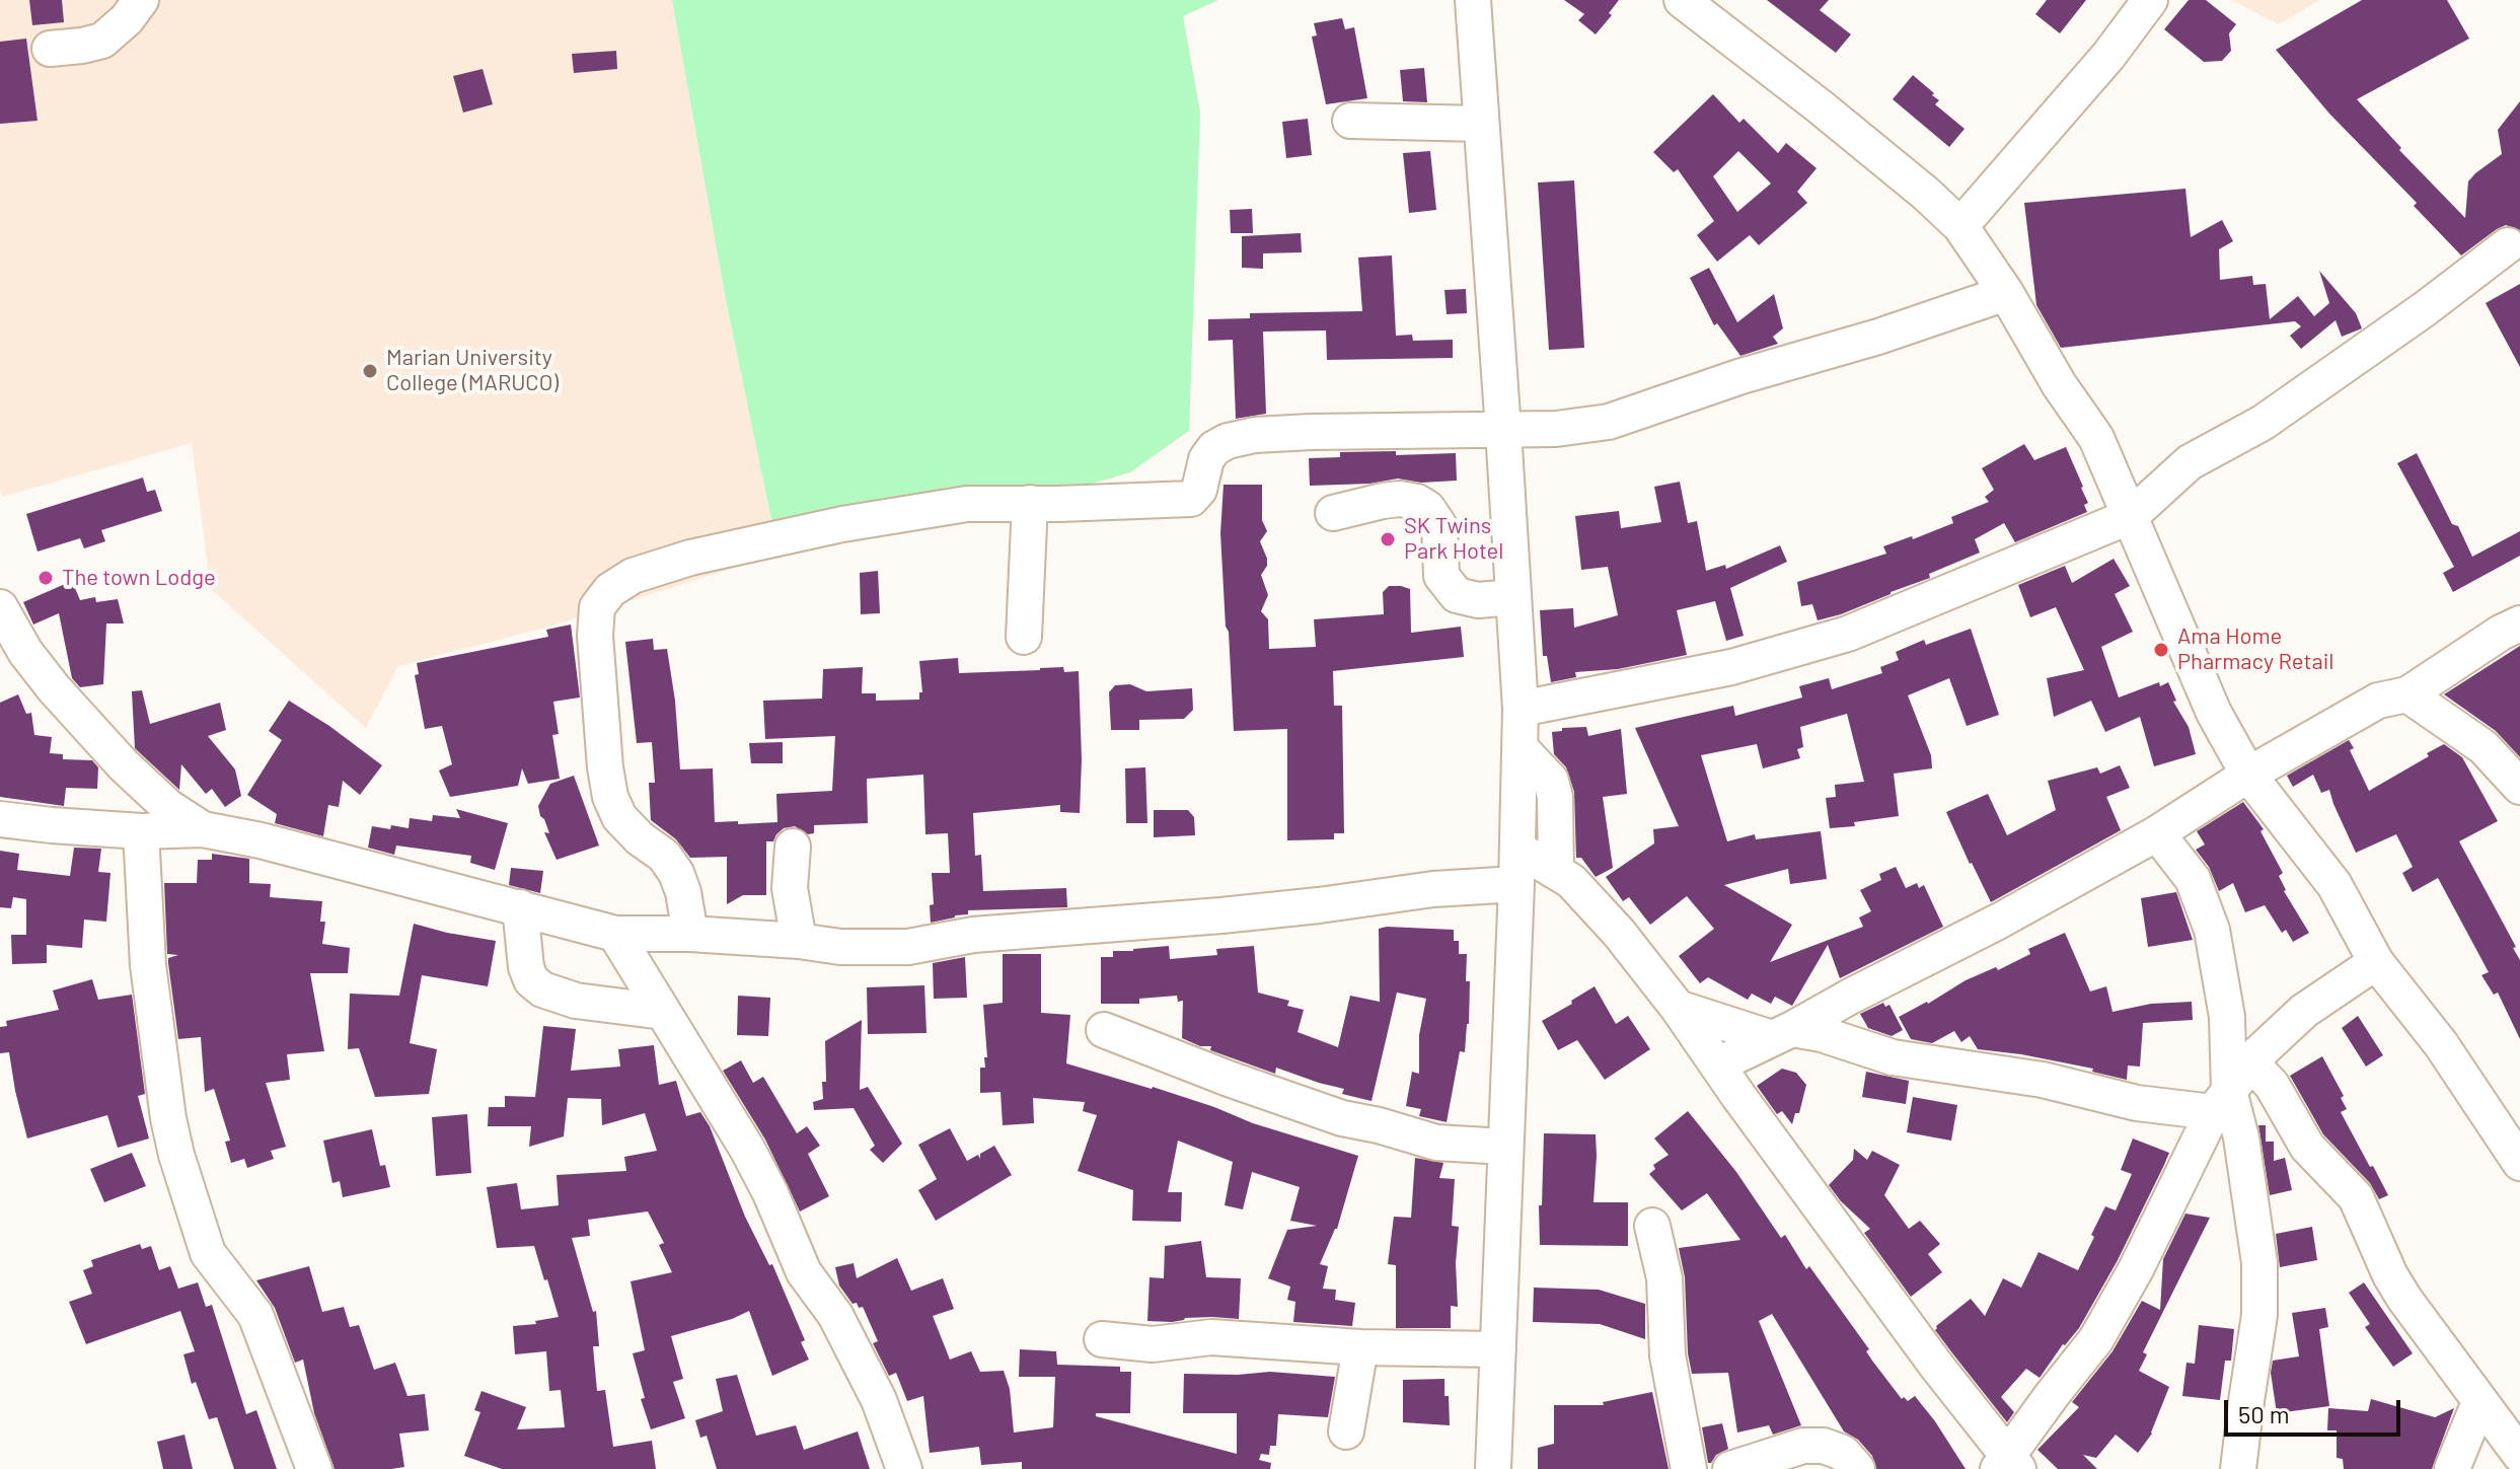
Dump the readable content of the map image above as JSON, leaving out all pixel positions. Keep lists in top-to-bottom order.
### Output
{
  "places": [
    "Marian University College (MARUCO)",
    "SK Twins Park Hotel",
    "The town Lodge",
    "Ama Home Pharmacy Retail"
  ],
  "scale_bar": "50 m"
}
